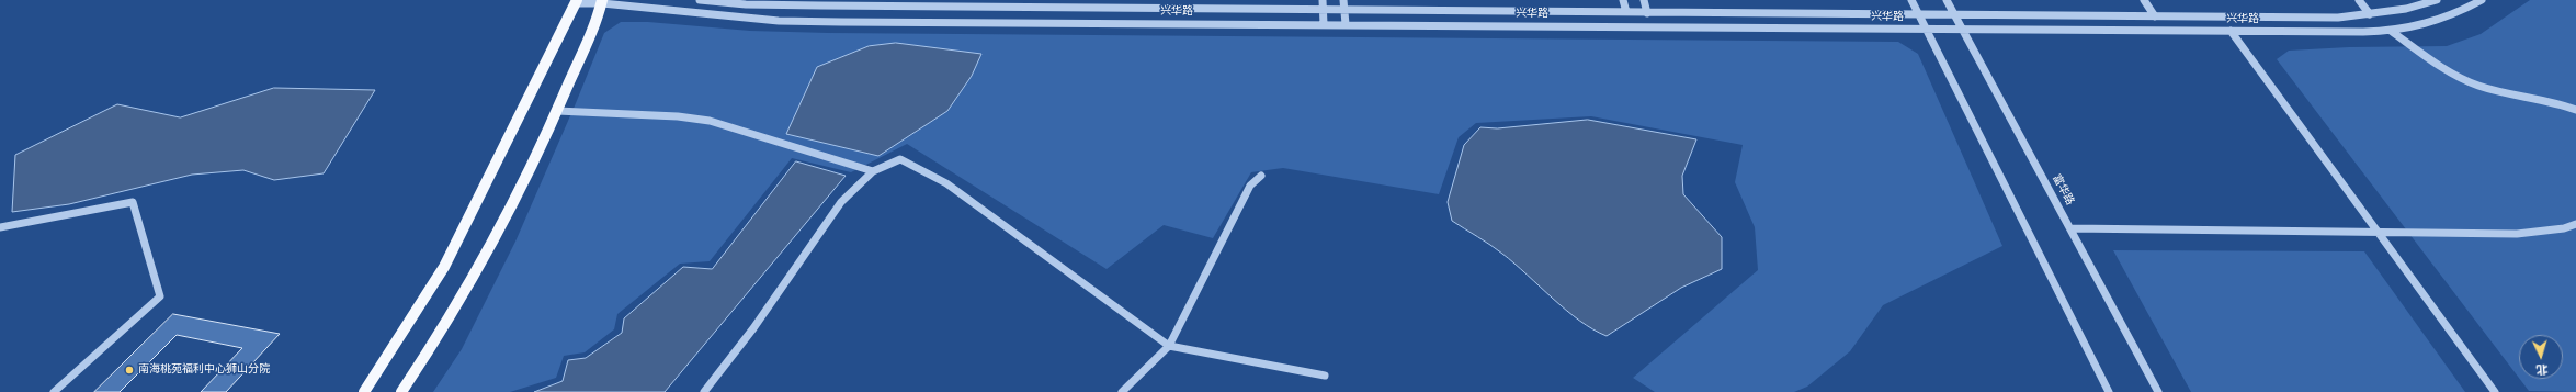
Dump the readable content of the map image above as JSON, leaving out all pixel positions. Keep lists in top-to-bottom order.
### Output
{
  "streets": {
    "street": ["兴华路", "富华路"]
  },
  "crossings": [
    ["兴华路", "富华路"]
  ],
  "places": ["南海桃苑福利中心狮山分院"],
  "north": "bottom"
}
